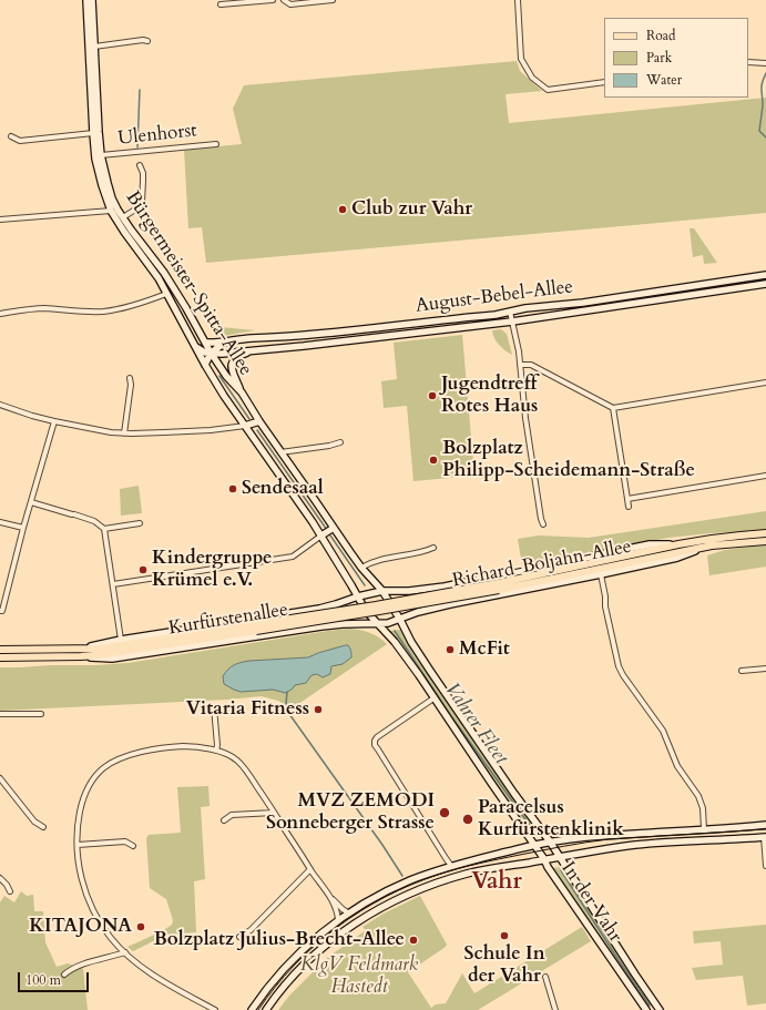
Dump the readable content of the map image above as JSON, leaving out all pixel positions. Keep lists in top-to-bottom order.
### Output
{
  "streets": {
    "main road": [
      "Bürgermeister-Spitta-Allee",
      "August-Bebel-Allee",
      "Richard-Boljahn-Allee",
      "Kurfürstenallee",
      "In der Vahr"
    ],
    "street": ["Ulenhorst"]
  },
  "crossings": [
    ["Ulenhorst", "Bürgermeister-Spitta-Allee"],
    ["Bürgermeister-Spitta-Allee", "August-Bebel-Allee"],
    ["Bürgermeister-Spitta-Allee", "Richard-Boljahn-Allee"],
    ["Bürgermeister-Spitta-Allee", "Kurfürstenallee"],
    ["Bürgermeister-Spitta-Allee", "In der Vahr"],
    ["Richard-Boljahn-Allee", "Kurfürstenallee"],
    ["Richard-Boljahn-Allee", "In der Vahr"],
    ["Kurfürstenallee", "In der Vahr"]
  ],
  "districts": ["Vahr"],
  "water": ["Vahrer Fleet"],
  "parks": ["KlgV Feldmark Hastedt"],
  "places": [
    "Club zur Vahr",
    "Jugendtreff Rotes Haus",
    "Bolzplatz Philipp-Scheidemann-Straße",
    "Sendesaal",
    "Kindergruppe Krümel e.V.",
    "McFit",
    "Vitaria Fitness",
    "MVZ ZEMODI Sonneberger Strasse",
    "Paracelsus Kurfürstenklinik",
    "KITAJONA",
    "Schule In der Vahr",
    "Bolzplatz Julius-Brecht-Allee"
  ],
  "legend": ["Road", "Park", "Water"],
  "scale_bar": "100 m"
}
